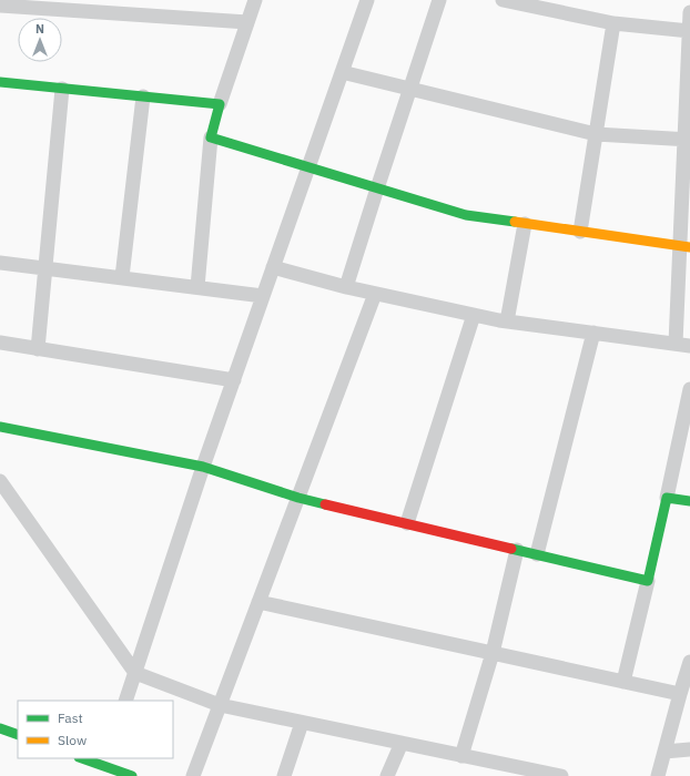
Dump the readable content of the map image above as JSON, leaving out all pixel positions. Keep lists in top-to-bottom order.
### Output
{
  "legend": ["Fast", "Slow"],
  "north": "top"
}
